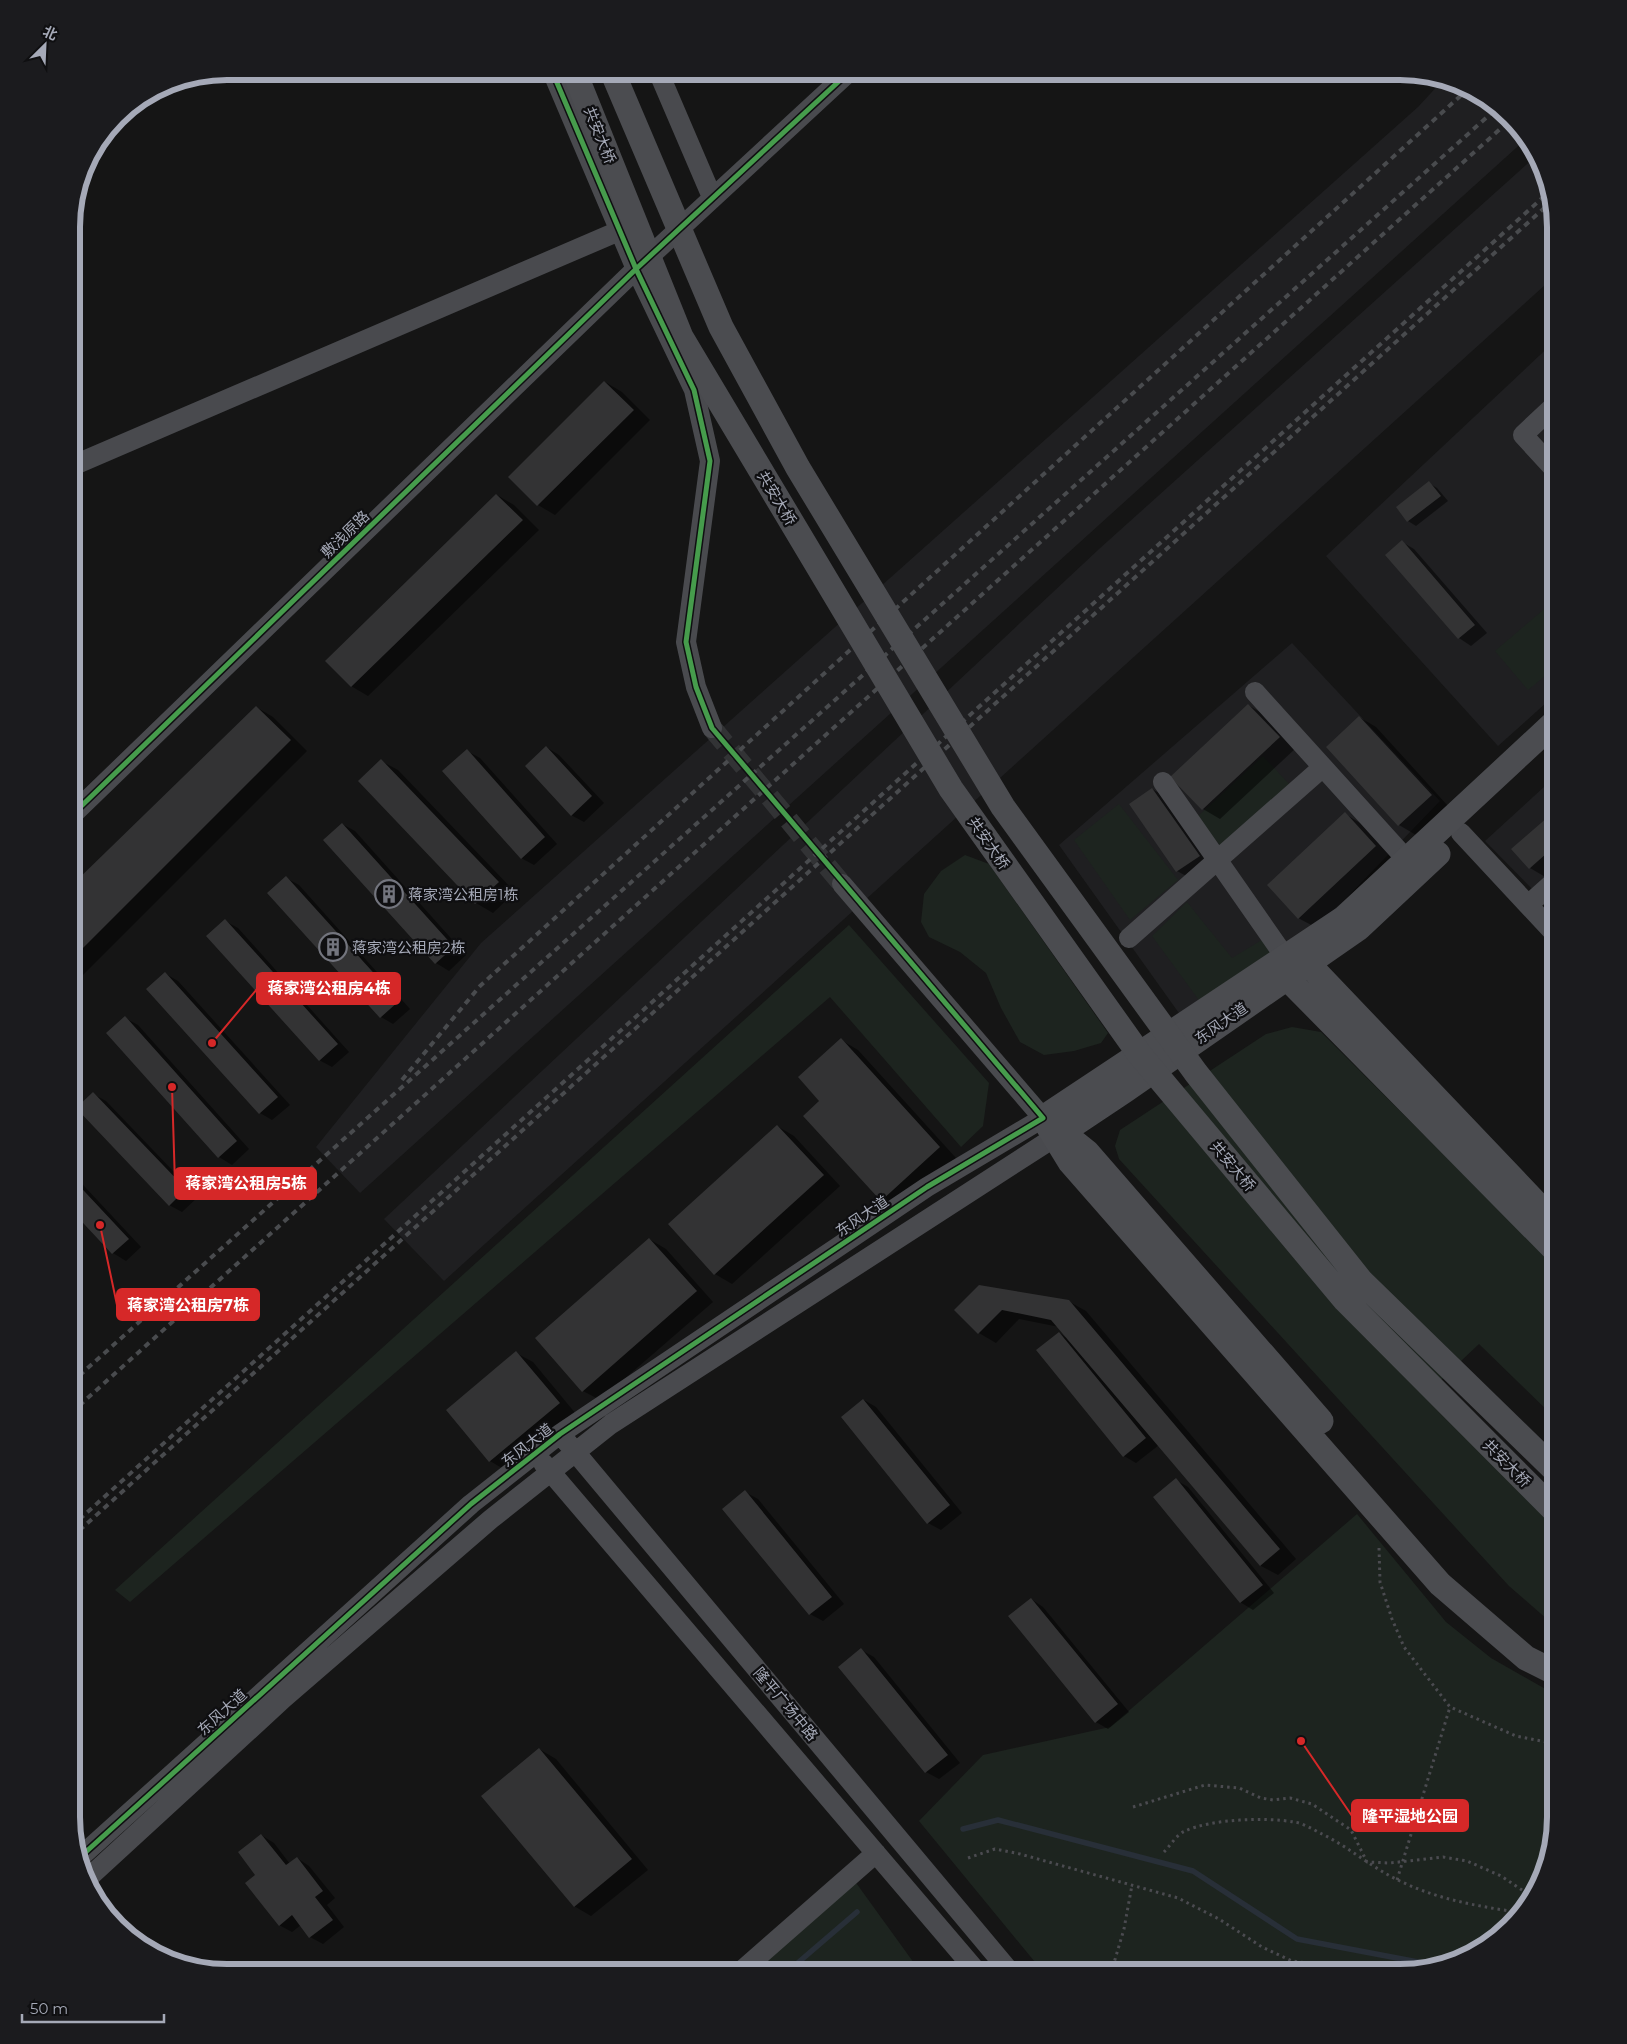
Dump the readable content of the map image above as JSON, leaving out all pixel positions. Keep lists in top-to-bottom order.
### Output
{
  "streets": {
    "main road": ["共安大桥"],
    "street": ["敷浅原路", "东风大道", "隆平广场中路"]
  },
  "crossings": [
    ["东风大道", "隆平广场中路"]
  ],
  "places": {
    "building": ["蒋家湾公租房1栋", "蒋家湾公租房2栋"],
    "other": [
      "蒋家湾公租房4栋",
      "蒋家湾公租房5栋",
      "蒋家湾公租房7栋",
      "隆平湿地公园"
    ]
  },
  "scale_bar": "50 m",
  "north": "top right"
}
